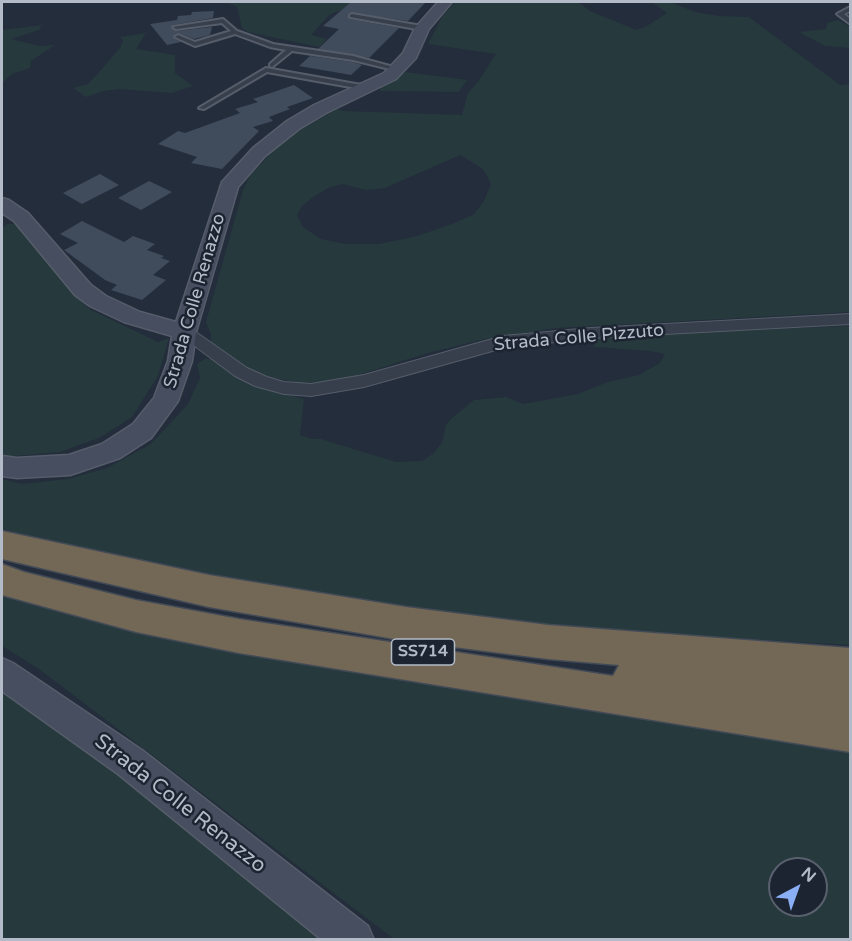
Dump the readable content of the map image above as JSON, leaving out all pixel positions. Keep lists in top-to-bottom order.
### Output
{
  "streets": {
    "highway": ["SS714"],
    "street": ["Strada Colle Renazzo", "Strada Colle Pizzuto"]
  },
  "crossings": [
    ["Strada Colle Renazzo", "Strada Colle Pizzuto"]
  ],
  "north": "top right"
}
